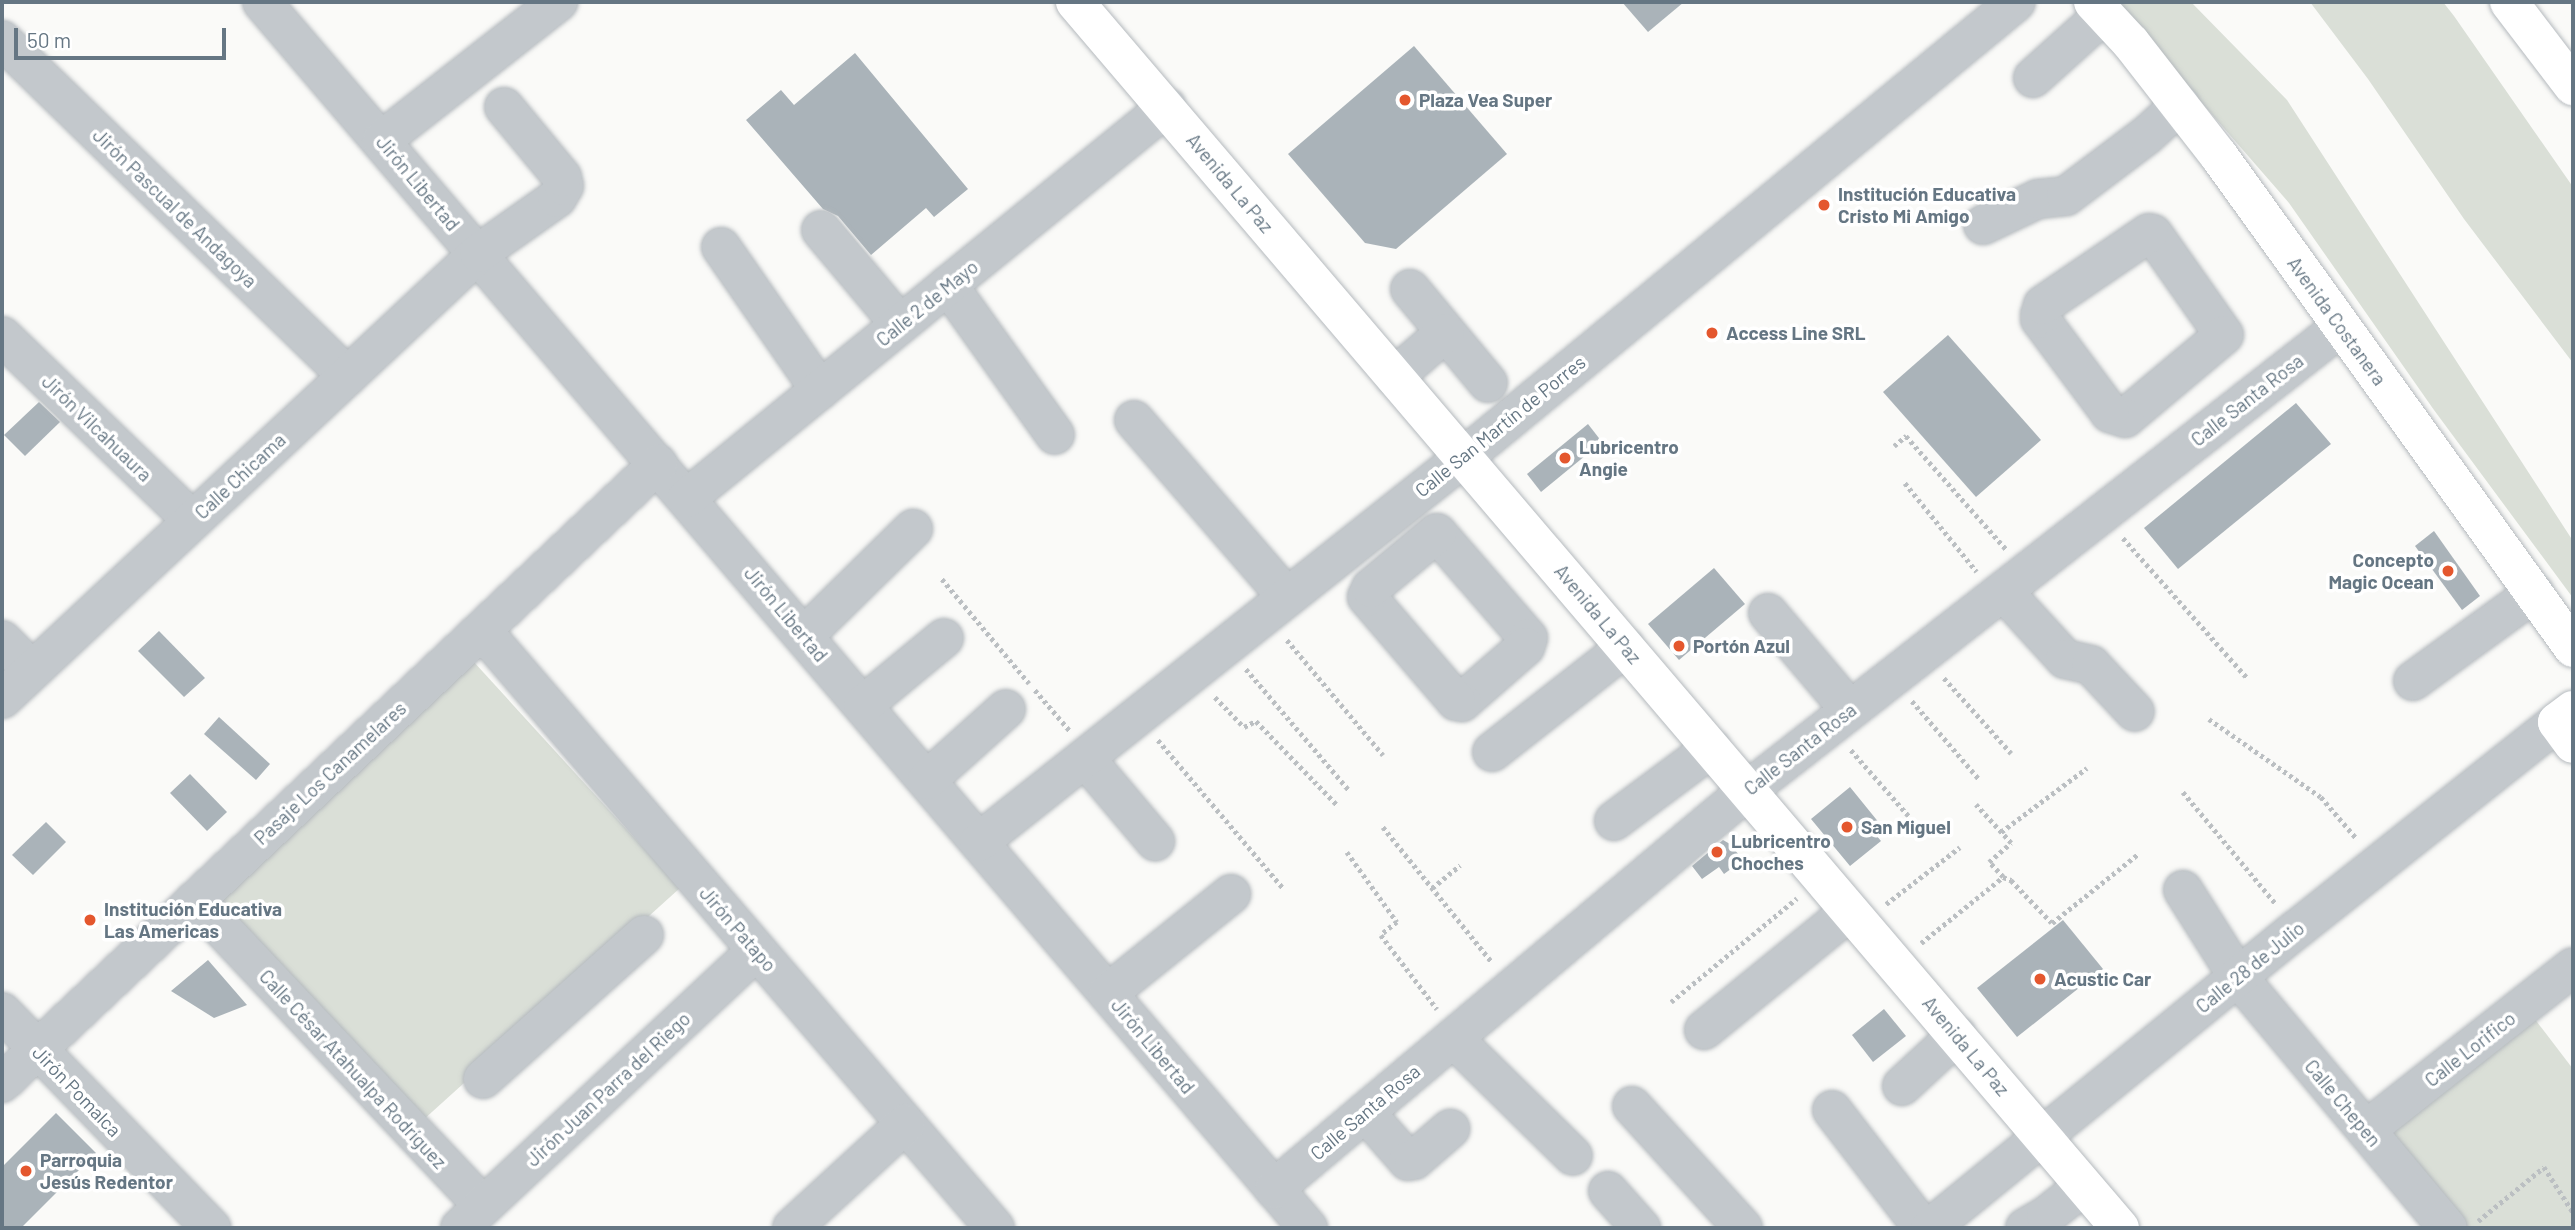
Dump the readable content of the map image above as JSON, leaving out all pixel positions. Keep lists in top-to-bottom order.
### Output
{
  "streets": {
    "main road": ["Avenida La Paz", "Avenida Costanera"],
    "street": [
      "Jirón Libertad",
      "Jirón Pascual de Andagoya",
      "Calle 2 de Mayo",
      "Calle Santa Rosa",
      "Calle San Martín de Porres",
      "Jirón Vilcahuaura",
      "Calle Chicama",
      "Pasaje Los Canamelares",
      "Jirón Patapo",
      "Calle 28 de Julio",
      "Calle Lorifico",
      "Calle César Atahualpa Rodríguez",
      "Jirón Juan Parra del Riego",
      "Jirón Pomalca",
      "Calle Chepen"
    ]
  },
  "crossings": [
    ["Jirón Libertad", "Calle 2 de Mayo"],
    ["Jirón Libertad", "Calle Santa Rosa"],
    ["Jirón Libertad", "Calle San Martín de Porres"],
    ["Jirón Libertad", "Calle Chicama"],
    ["Jirón Libertad", "Pasaje Los Canamelares"],
    ["Avenida La Paz", "Calle 2 de Mayo"],
    ["Avenida La Paz", "Calle Santa Rosa"],
    ["Avenida La Paz", "Calle San Martín de Porres"],
    ["Avenida La Paz", "Calle 28 de Julio"],
    ["Jirón Pascual de Andagoya", "Calle Chicama"],
    ["Avenida Costanera", "Calle Santa Rosa"],
    ["Jirón Vilcahuaura", "Calle Chicama"],
    ["Pasaje Los Canamelares", "Jirón Patapo"],
    ["Pasaje Los Canamelares", "Calle César Atahualpa Rodríguez"],
    ["Pasaje Los Canamelares", "Jirón Pomalca"],
    ["Jirón Patapo", "Jirón Juan Parra del Riego"],
    ["Calle 28 de Julio", "Calle Chepen"],
    ["Calle Lorifico", "Calle Chepen"],
    ["Calle César Atahualpa Rodríguez", "Jirón Juan Parra del Riego"]
  ],
  "places": [
    "Plaza Vea Super",
    "Institución Educativa Cristo Mi Amigo",
    "Access Line SRL",
    "Lubricentro Angie",
    "Concepto Magic Ocean",
    "Portón Azul",
    "San Miguel",
    "Lubricentro Choches",
    "Institución Educativa Las Americas",
    "Acustic Car",
    "Parroquia Jesús Redentor"
  ],
  "scale_bar": "50 m"
}
